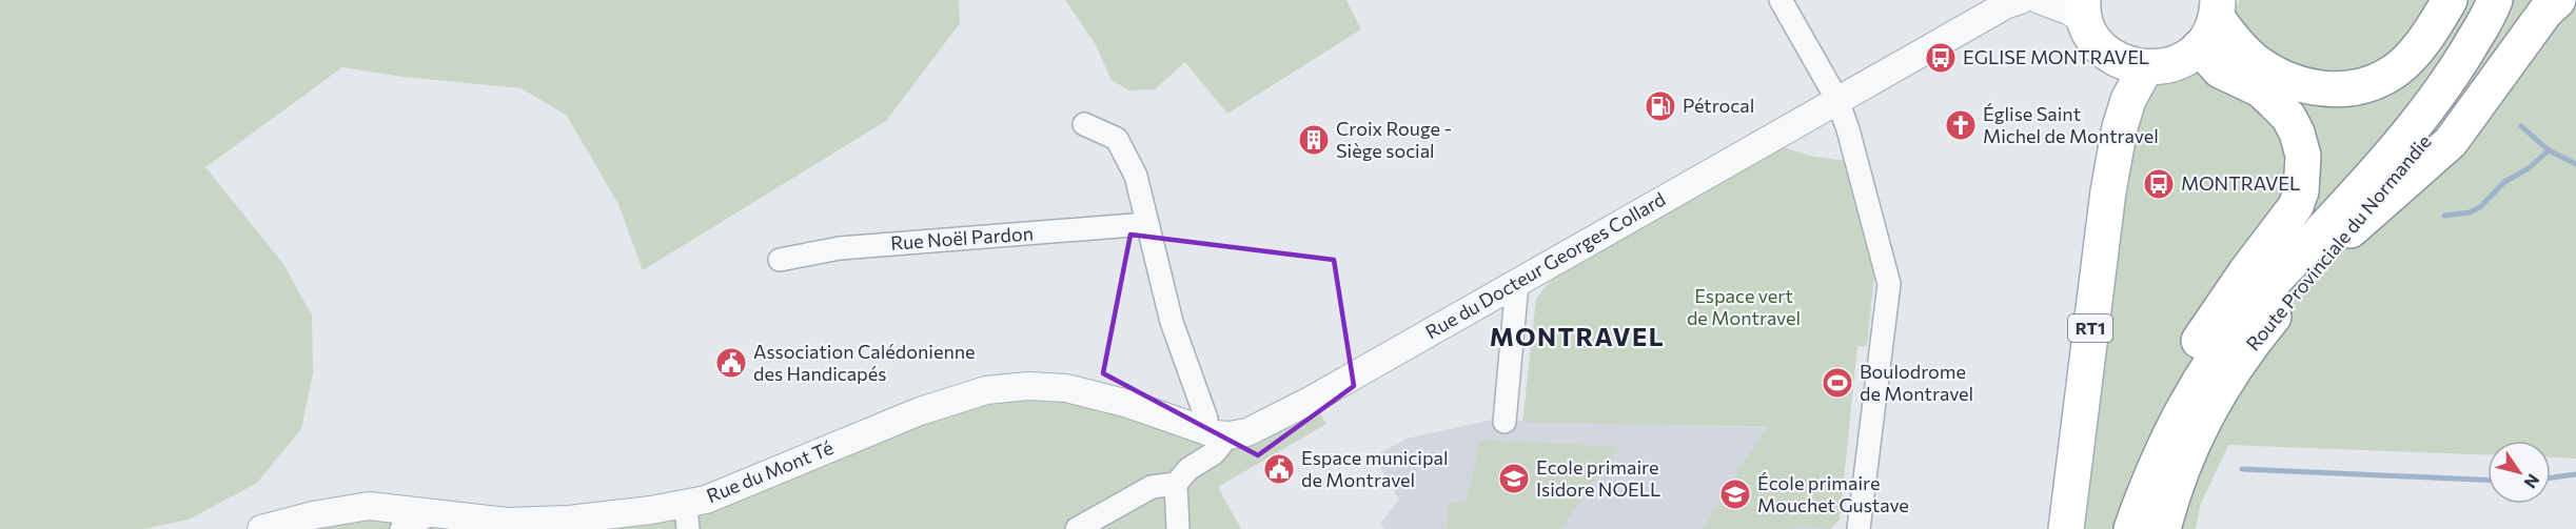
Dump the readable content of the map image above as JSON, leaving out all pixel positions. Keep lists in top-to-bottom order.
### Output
{
  "streets": {
    "main road": ["Route Provinciale du Normandie", "RT1"],
    "street": ["Rue Noël Pardon", "Rue du Docteur Georges Collard", "Rue du Mont Té"]
  },
  "crossings": [
    ["Rue du Docteur Georges Collard", "Rue du Mont Té"]
  ],
  "districts": ["MONTRAVEL"],
  "parks": ["Espace vert de Montravel"],
  "places": {
    "bus stop": ["EGLISE MONTRAVEL", "MONTRAVEL"],
    "fuel station": ["Pétrocal"],
    "church": ["Église Saint Michel de Montravel"],
    "building": ["Croix Rouge - Siège social"],
    "public building": ["Association Calédonienne des Handicapés", "Espace municipal de Montravel"],
    "sports": ["Boulodrome de Montravel"],
    "school or university": ["Ecole primaire Isidore NOELL", "École primaire Mouchet Gustave"]
  },
  "north": "bottom right"
}
